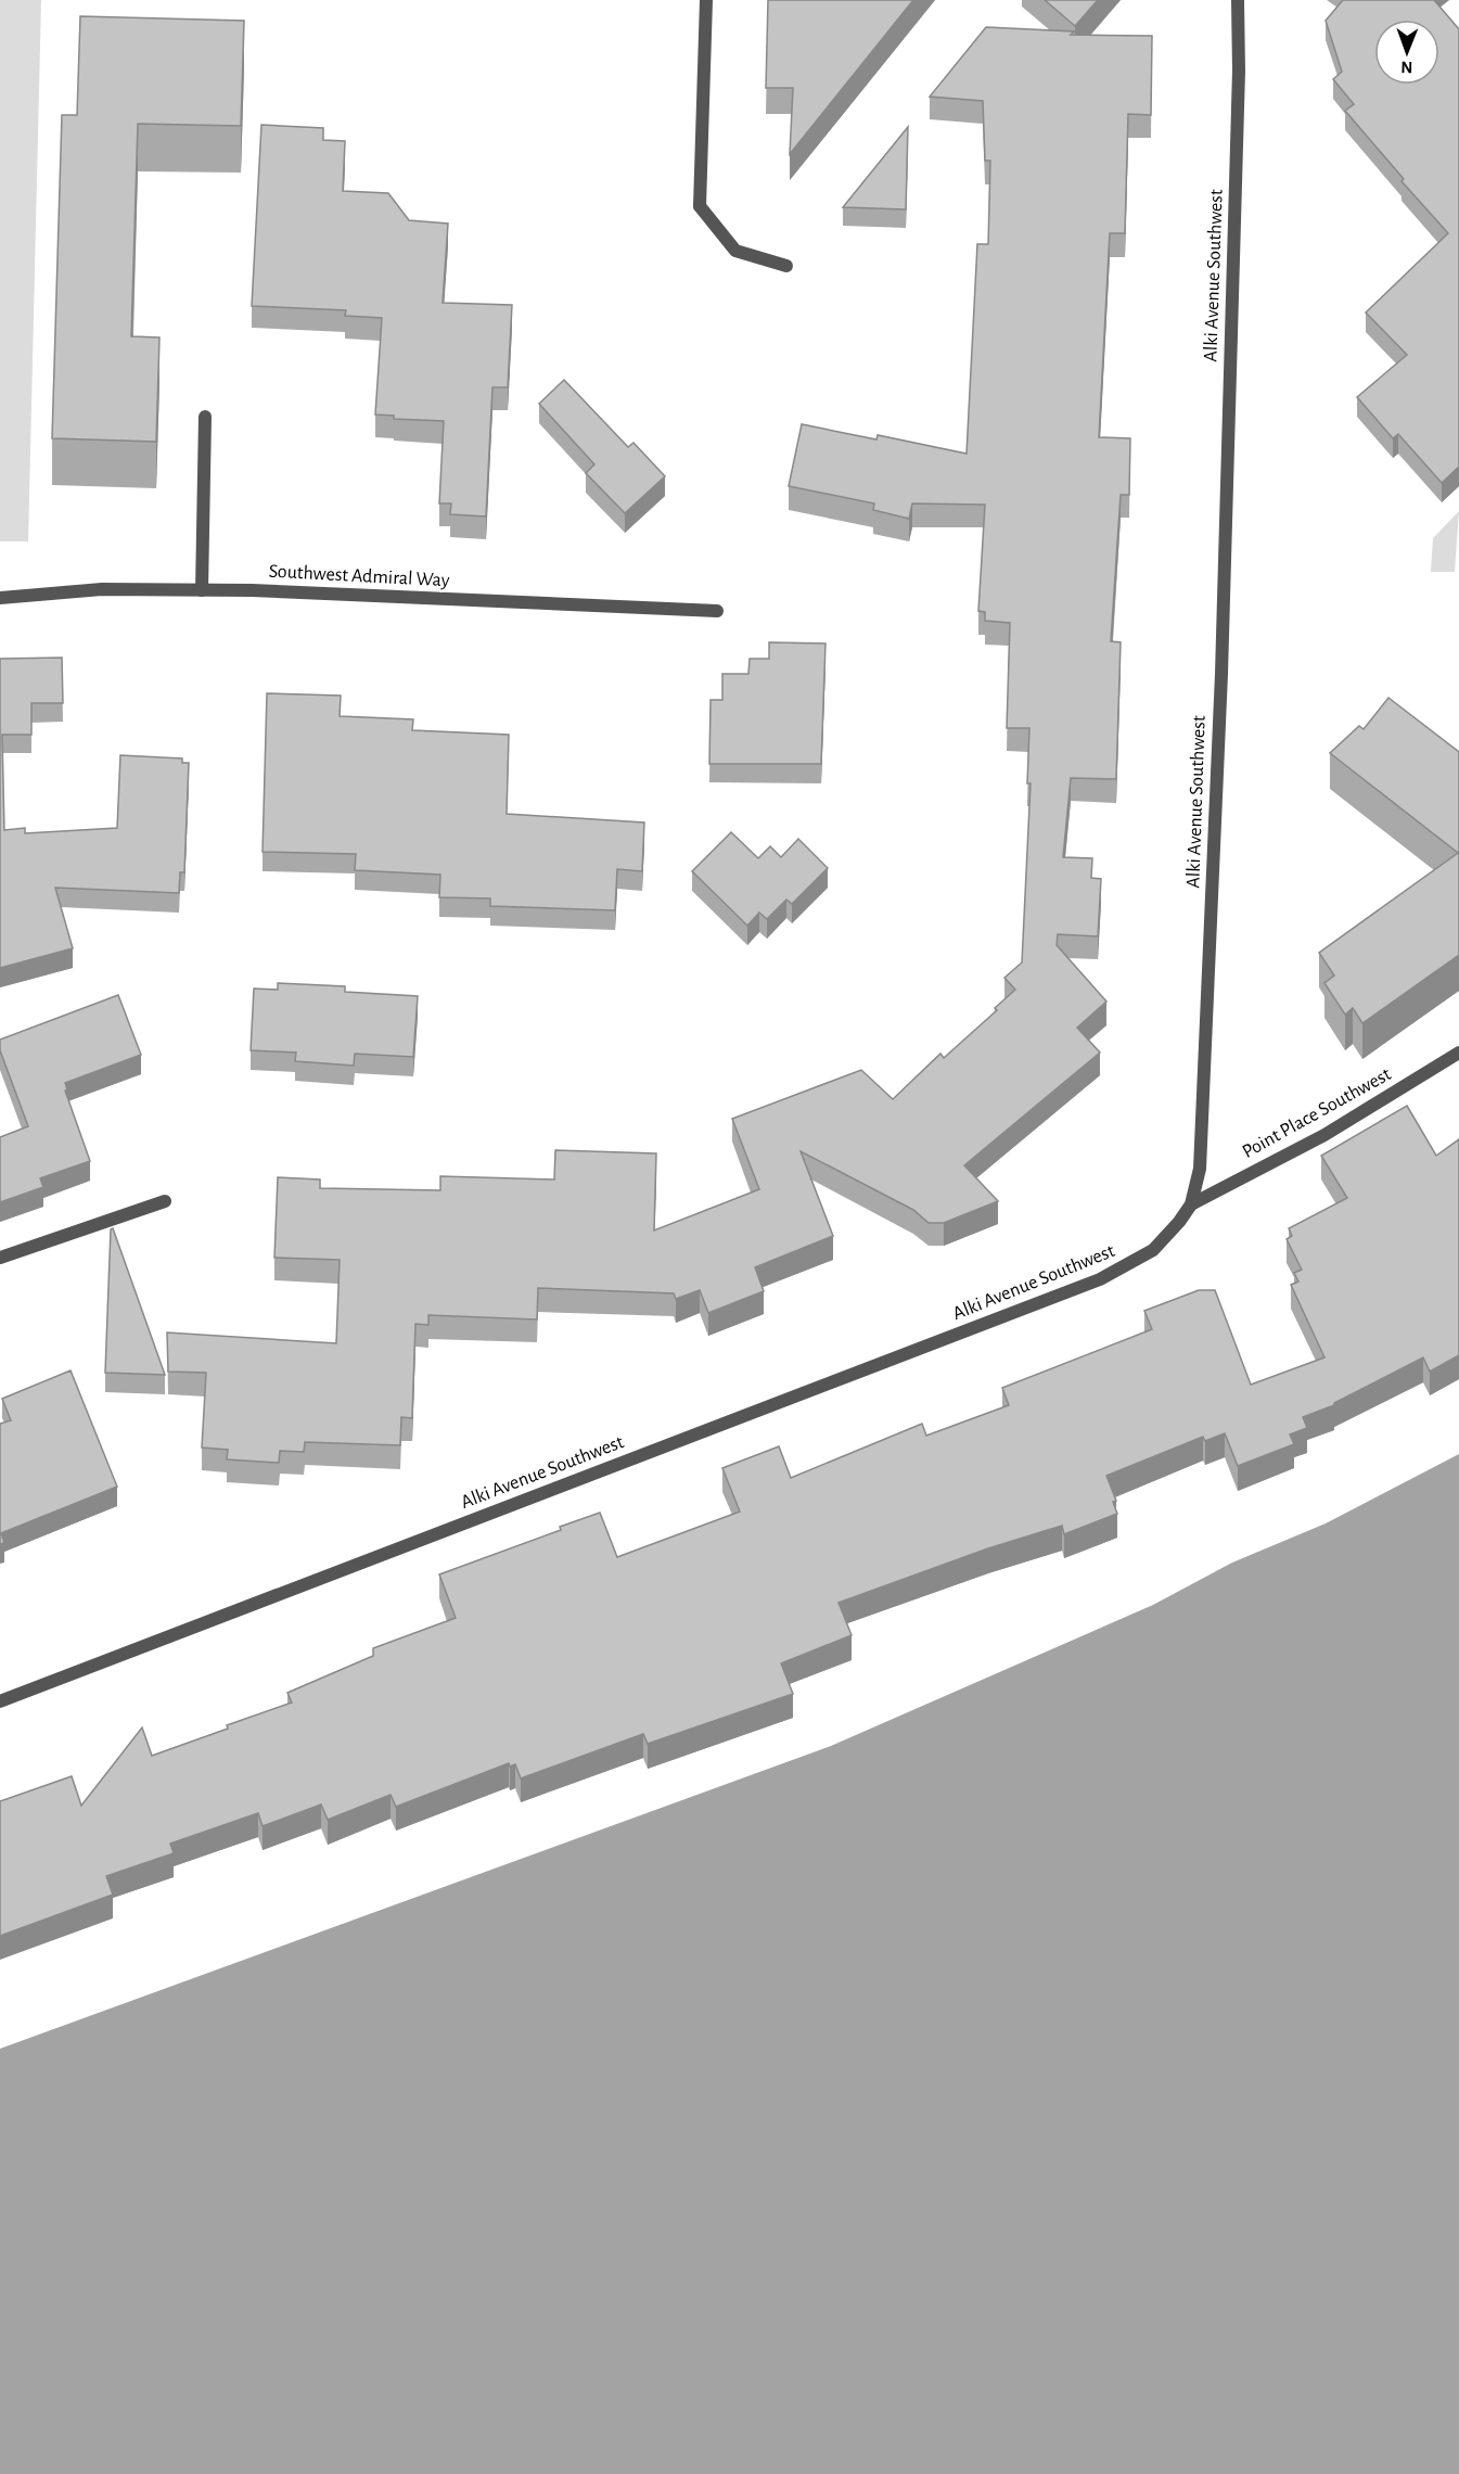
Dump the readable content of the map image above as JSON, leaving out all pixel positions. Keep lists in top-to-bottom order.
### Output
{
  "streets": {
    "street": ["Alki Avenue Southwest", "Southwest Admiral Way", "Point Place Southwest"]
  },
  "crossings": [
    ["Alki Avenue Southwest", "Point Place Southwest"]
  ],
  "north": "bottom"
}
